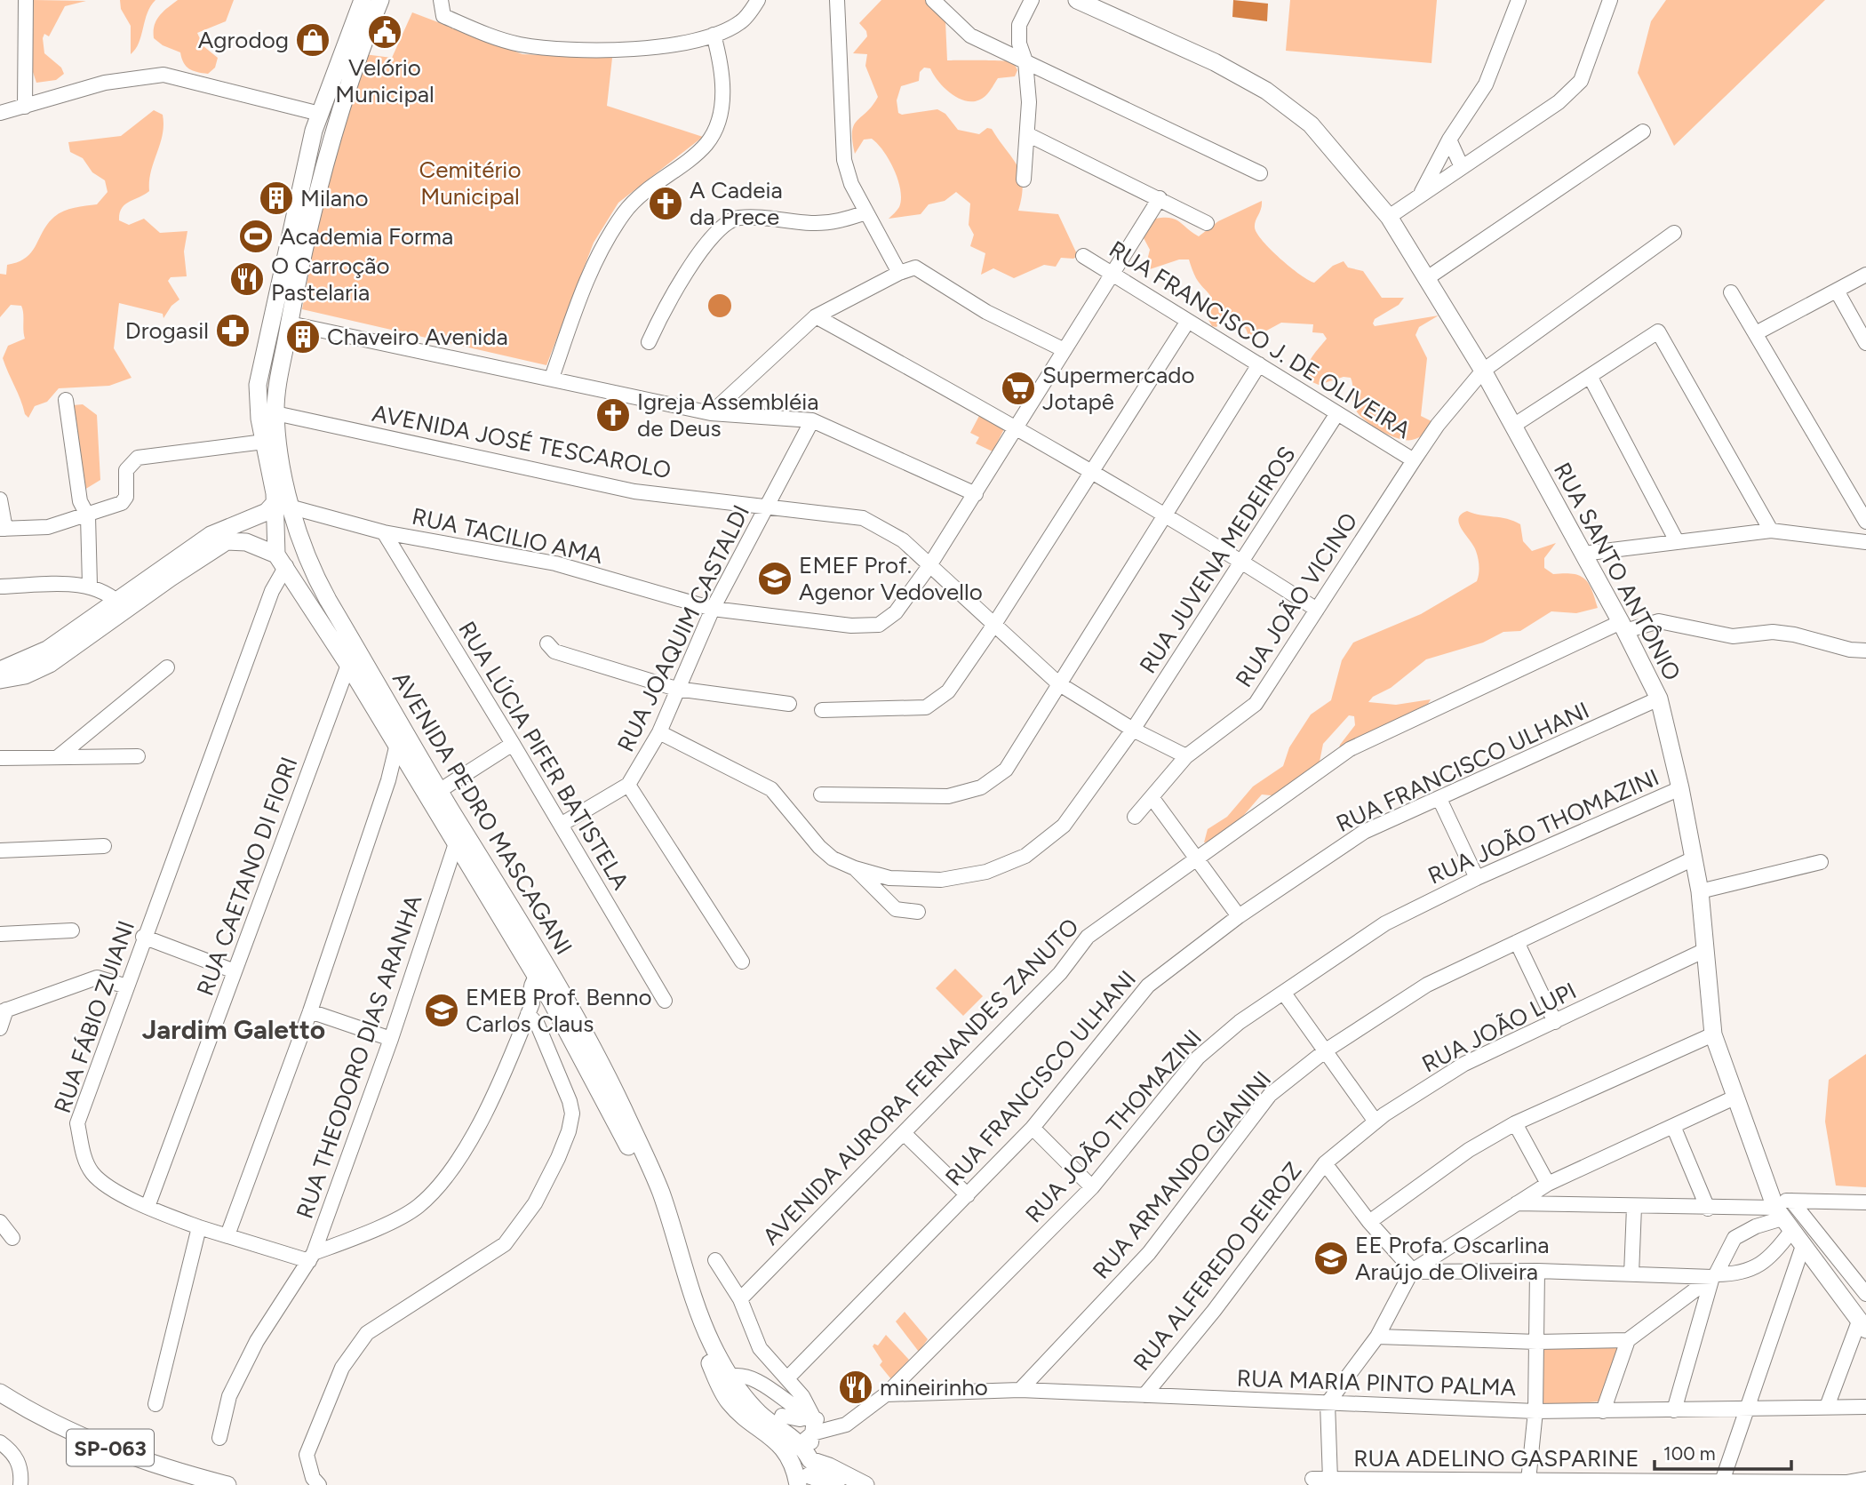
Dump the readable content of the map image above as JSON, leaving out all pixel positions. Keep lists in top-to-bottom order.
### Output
{
  "streets": {
    "main road": ["RUA SANTO ANTÔNIO", "AVENIDA PEDRO MASCAGANI", "SP-063"],
    "street": [
      "RUA FRANCISCO J. DE OLIVEIRA",
      "AVENIDA JOSÉ TESCAROLO",
      "RUA TACILIO AMA",
      "RUA JUVENA MEDEIROS",
      "RUA JOÃO VICINO",
      "RUA JOAQUIM CASTALDI",
      "RUA LÚCIA PIFER BATISTELA",
      "RUA FRANCISCO ULHANI",
      "RUA JOÃO THOMAZINI",
      "RUA CAETANO DI FIORI",
      "RUA FÁBIO ZUIANI",
      "RUA JOÃO LUPI",
      "RUA THEODORO DIAS ARANHA",
      "AVENIDA AURORA FERNANDES ZANUTO",
      "RUA ARMANDO GIANINI",
      "RUA ALFEREDO DEIROZ",
      "RUA MARIA PINTO PALMA",
      "RUA ADELINO GASPARINE"
    ]
  },
  "crossings": [
    ["RUA FRANCISCO J. DE OLIVEIRA", "RUA TACILIO AMA"],
    ["RUA FRANCISCO J. DE OLIVEIRA", "RUA JUVENA MEDEIROS"],
    ["RUA FRANCISCO J. DE OLIVEIRA", "RUA JOÃO VICINO"],
    ["AVENIDA JOSÉ TESCAROLO", "RUA TACILIO AMA"],
    ["AVENIDA JOSÉ TESCAROLO", "RUA JOAQUIM CASTALDI"],
    ["AVENIDA JOSÉ TESCAROLO", "AVENIDA PEDRO MASCAGANI"],
    ["RUA TACILIO AMA", "RUA JOAQUIM CASTALDI"],
    ["RUA TACILIO AMA", "RUA LÚCIA PIFER BATISTELA"],
    ["RUA TACILIO AMA", "AVENIDA PEDRO MASCAGANI"],
    ["RUA SANTO ANTÔNIO", "RUA JOÃO VICINO"],
    ["RUA SANTO ANTÔNIO", "RUA FRANCISCO ULHANI"],
    ["RUA SANTO ANTÔNIO", "RUA JOÃO THOMAZINI"],
    ["RUA SANTO ANTÔNIO", "RUA JOÃO LUPI"],
    ["RUA SANTO ANTÔNIO", "AVENIDA AURORA FERNANDES ZANUTO"],
    ["RUA SANTO ANTÔNIO", "RUA ARMANDO GIANINI"],
    ["RUA JOAQUIM CASTALDI", "RUA LÚCIA PIFER BATISTELA"],
    ["AVENIDA PEDRO MASCAGANI", "RUA JOÃO THOMAZINI"],
    ["AVENIDA PEDRO MASCAGANI", "RUA CAETANO DI FIORI"],
    ["AVENIDA PEDRO MASCAGANI", "RUA FÁBIO ZUIANI"],
    ["AVENIDA PEDRO MASCAGANI", "RUA THEODORO DIAS ARANHA"],
    ["RUA JOÃO THOMAZINI", "RUA MARIA PINTO PALMA"],
    ["RUA CAETANO DI FIORI", "RUA FÁBIO ZUIANI"],
    ["RUA FÁBIO ZUIANI", "RUA THEODORO DIAS ARANHA"],
    ["RUA JOÃO LUPI", "RUA ALFEREDO DEIROZ"],
    ["RUA ARMANDO GIANINI", "RUA MARIA PINTO PALMA"],
    ["RUA ALFEREDO DEIROZ", "RUA MARIA PINTO PALMA"]
  ],
  "districts": ["Jardim Galetto"],
  "parks": ["Cemitério Municipal"],
  "places": {
    "public building": ["Velório Municipal"],
    "shop": ["Agrodog"],
    "building": ["Milano", "Chaveiro Avenida"],
    "church": ["A Cadeia da Prece", "Igreja Assembléia de Deus"],
    "sports": ["Academia Forma"],
    "restaurant": ["O Carroção Pastelaria", "mineirinho"],
    "pharmacy": ["Drogasil"],
    "supermarket": ["Supermercado Jotapê"],
    "school or university": ["EMEF Prof. Agenor Vedovello", "EMEB Prof. Benno Carlos Claus", "EE Profa. Oscarlina Araújo de Oliveira"]
  },
  "scale_bar": "100 m"
}
